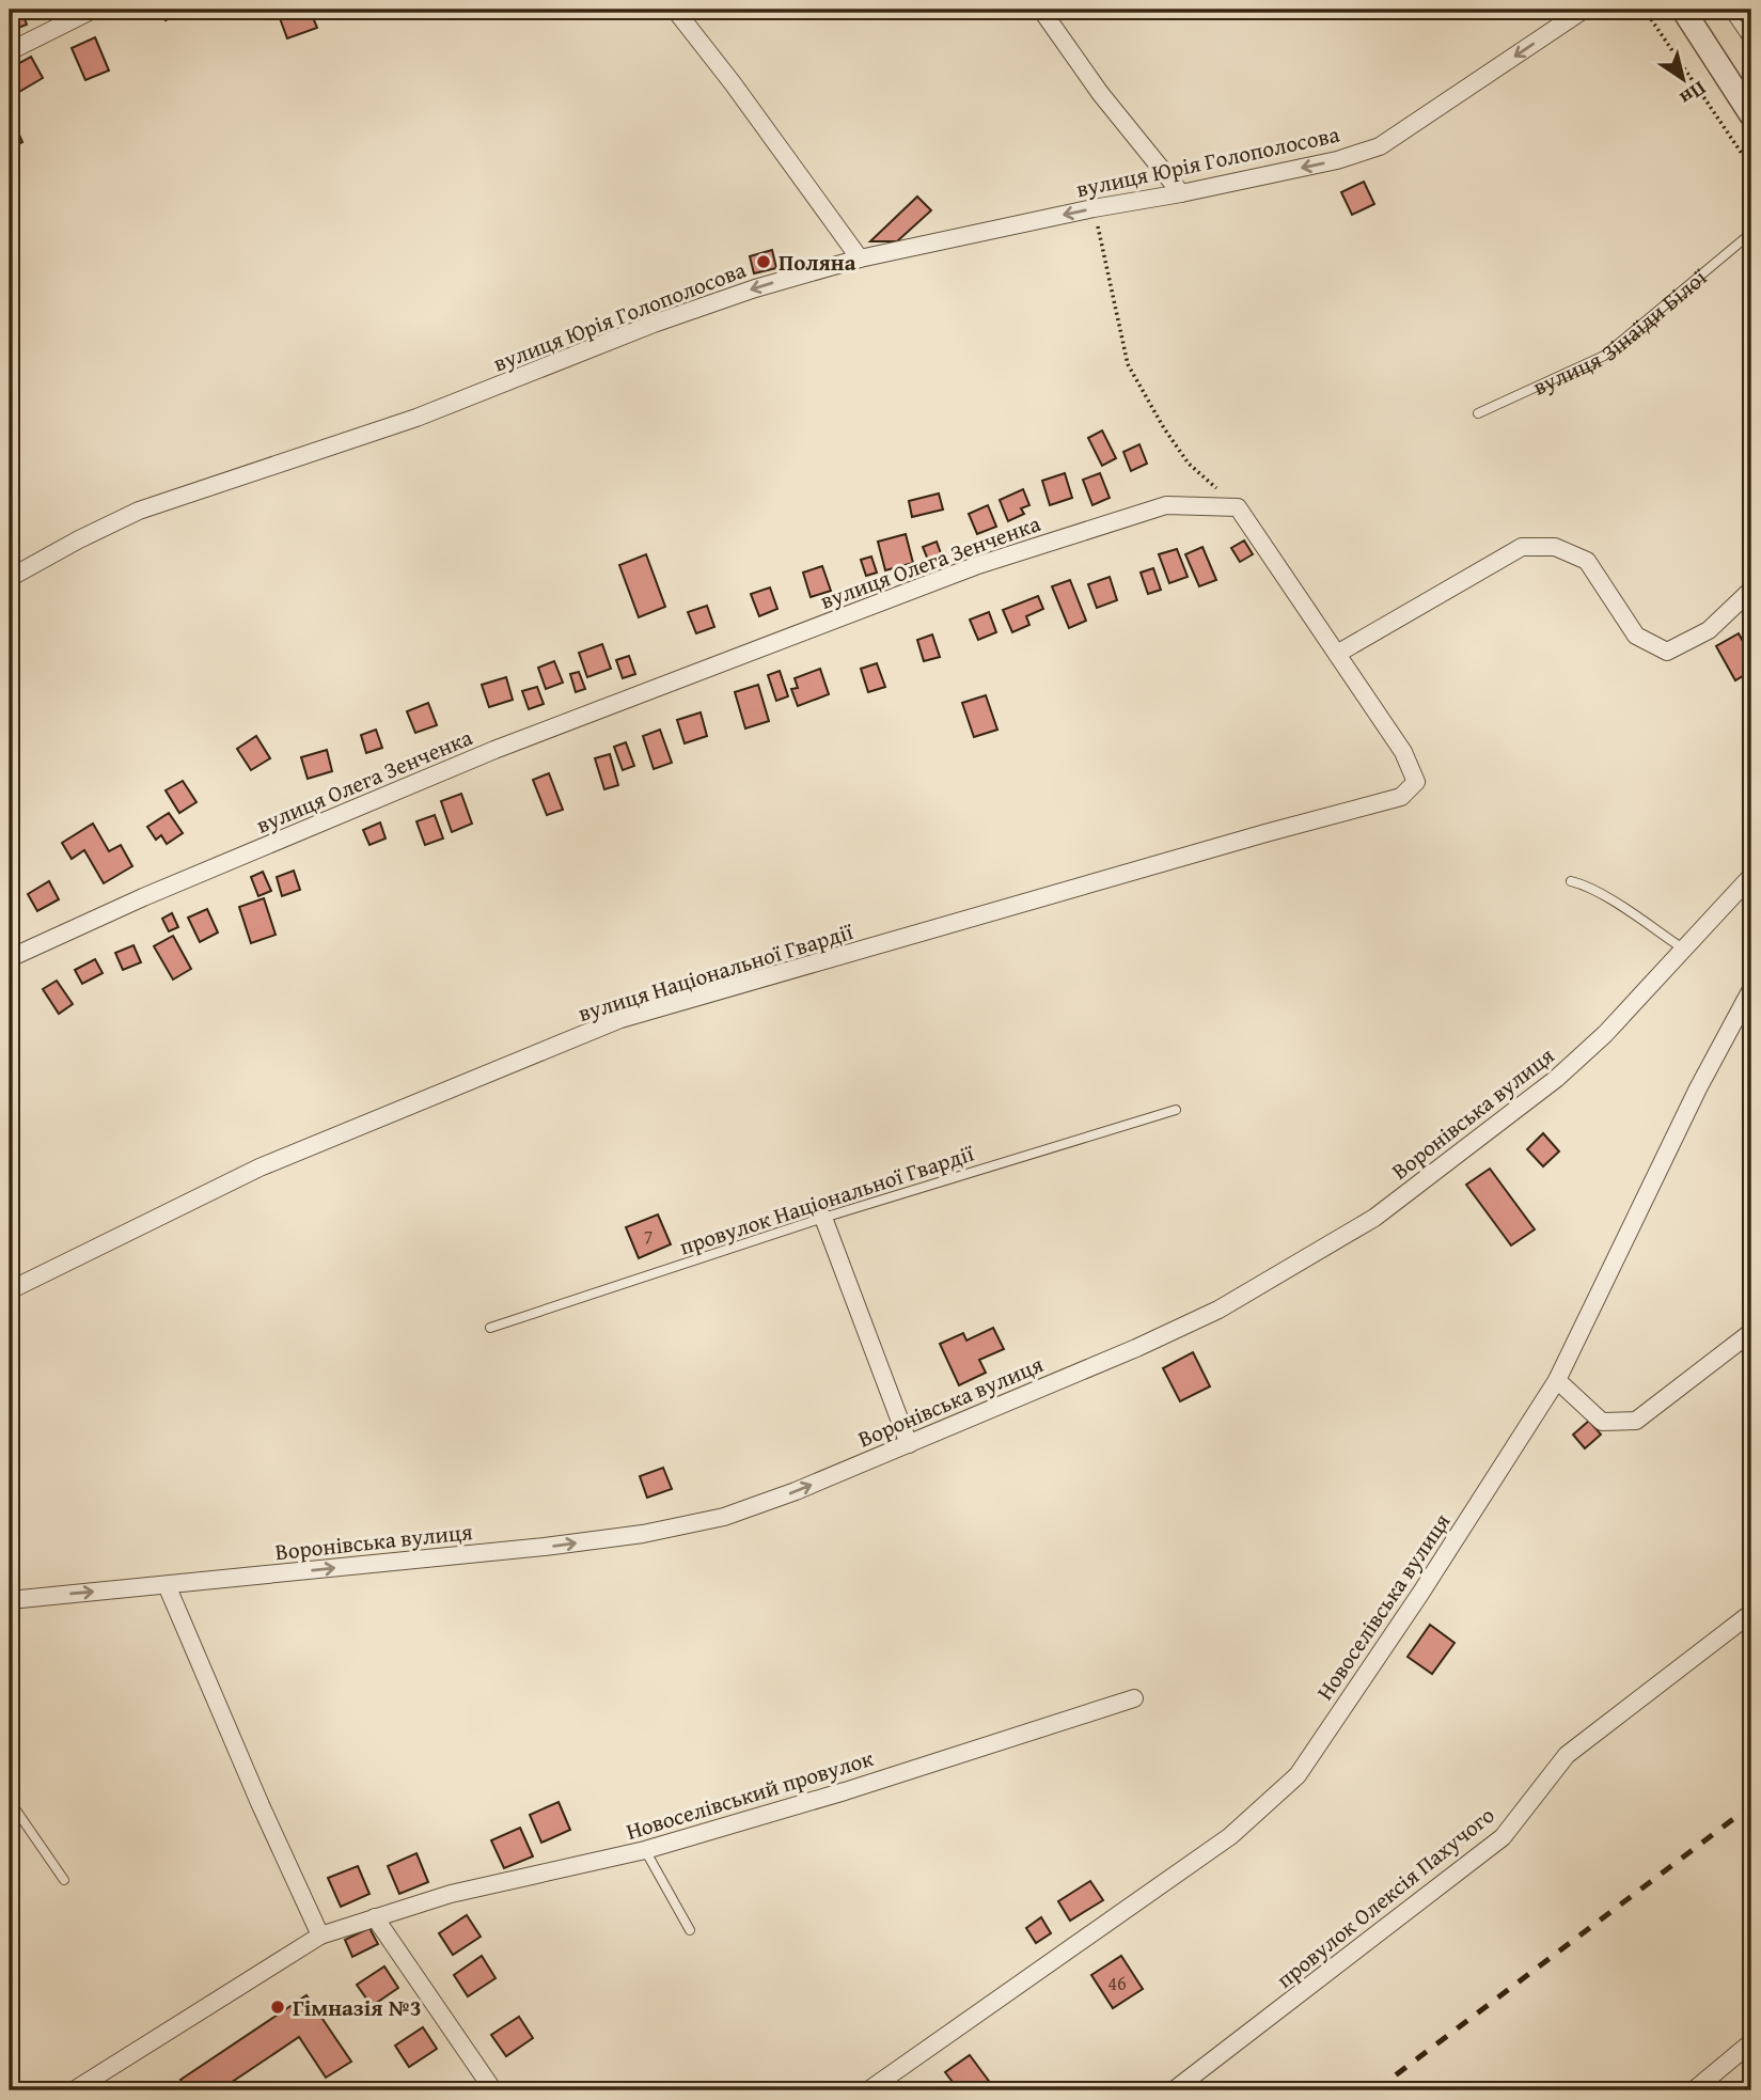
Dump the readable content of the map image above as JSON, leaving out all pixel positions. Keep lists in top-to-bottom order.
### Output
{
  "streets": {
    "street": [
      "вулиця Юрія Голополосова",
      "вулиця Олега Зенченка",
      "вулиця Національної Гвардії",
      "Воронівська вулиця",
      "Новоселівська вулиця",
      "Новоселівський провулок",
      "провулок Олексія Пахучого"
    ],
    "lane": ["вулиця Зінаїди Білої", "провулок Національної Гвардії"]
  },
  "one_way": ["вулиця Юрія Голополосова", "Воронівська вулиця"],
  "places": ["Поляна", "Гімназія №3"],
  "house_numbers": ["7", "46"],
  "north": "bottom right"
}
